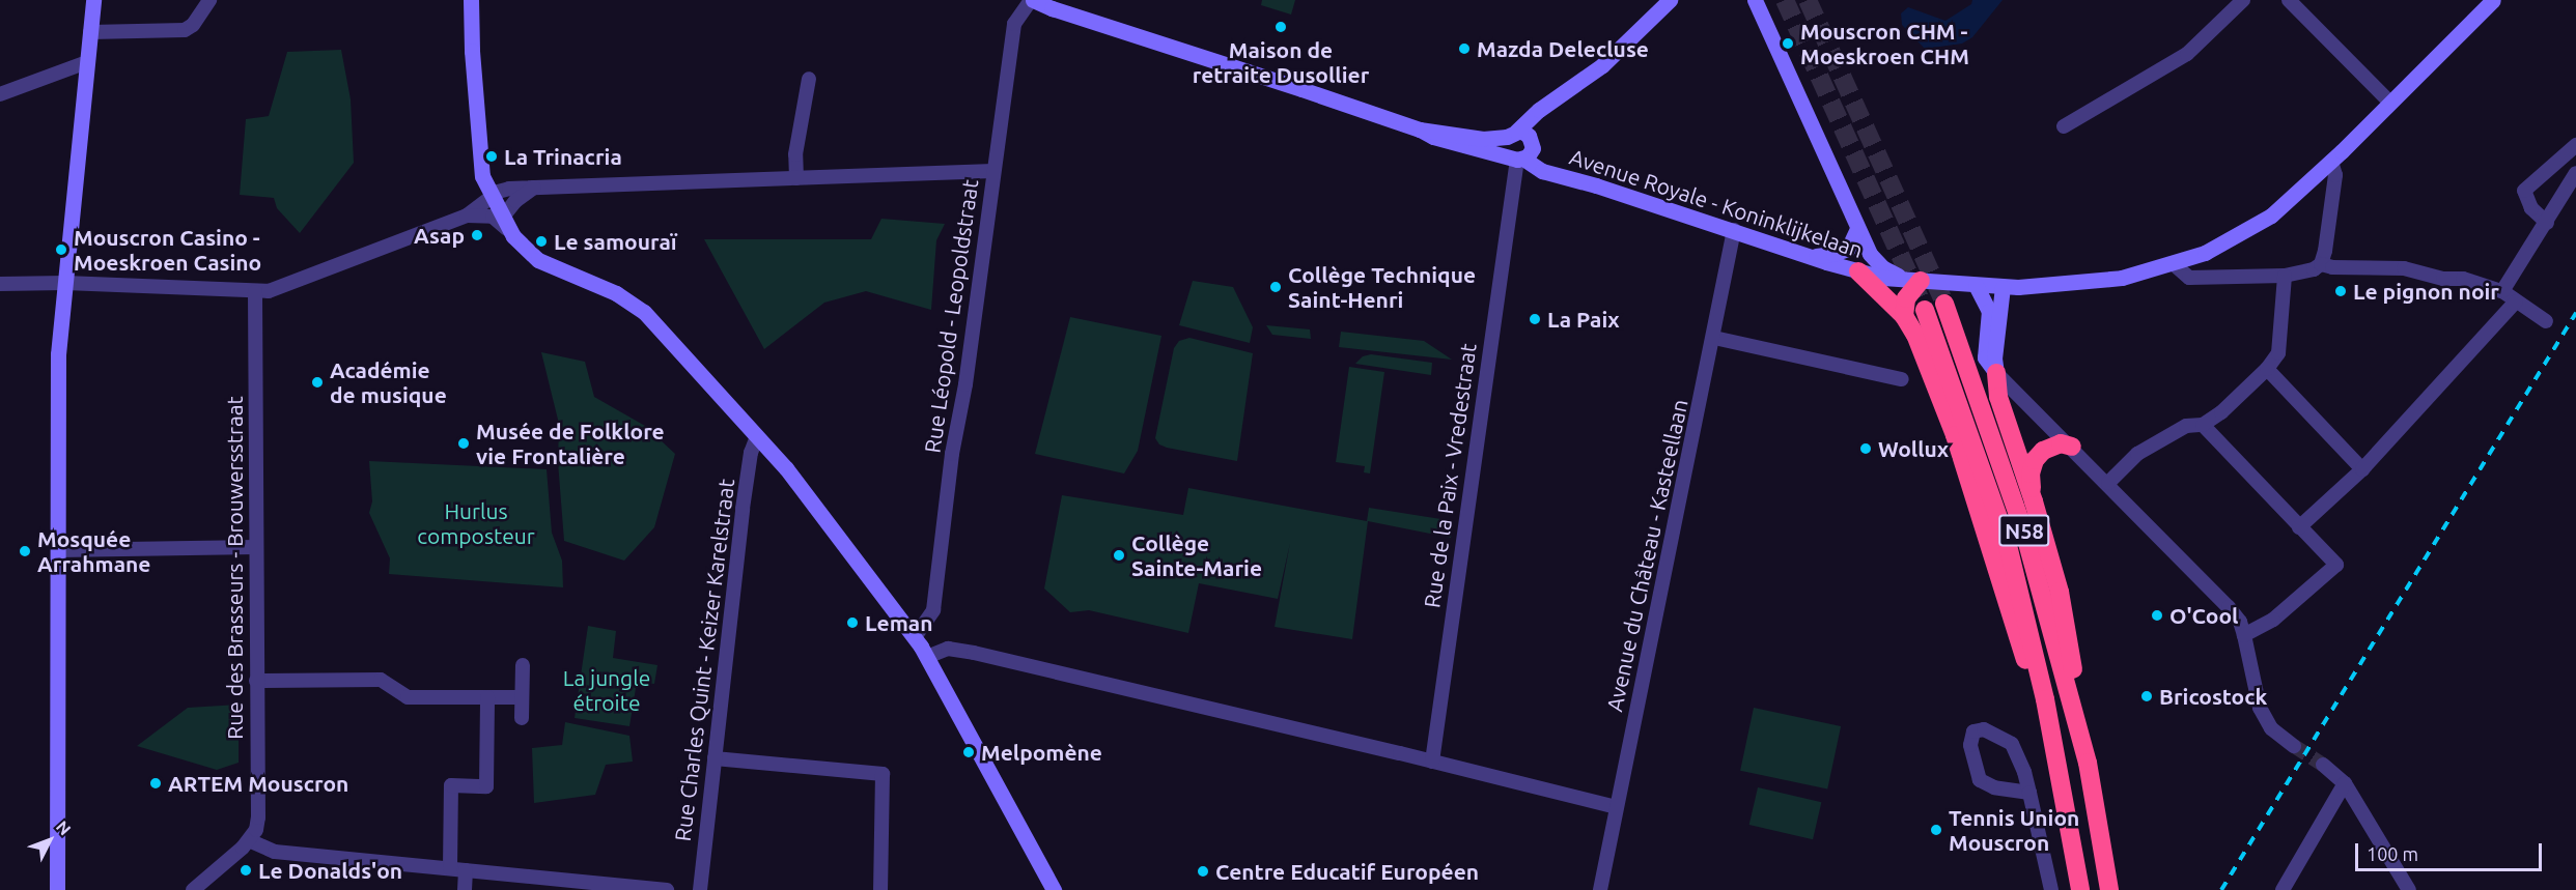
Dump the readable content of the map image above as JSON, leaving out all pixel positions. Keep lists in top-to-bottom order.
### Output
{
  "streets": {
    "highway": ["N58"],
    "main road": ["Avenue Royale - Koninklijkelaan"],
    "street": [
      "Rue Léopold - Leopoldstraat",
      "Rue de la Paix - Vredestraat",
      "Avenue du Château - Kasteellaan",
      "Rue des Brasseurs - Brouwersstraat",
      "Rue Charles Quint - Keizer Karelstraat"
    ]
  },
  "crossings": [
    ["Avenue Royale - Koninklijkelaan", "Rue Léopold - Leopoldstraat"],
    ["Avenue Royale - Koninklijkelaan", "Rue de la Paix - Vredestraat"],
    ["Avenue Royale - Koninklijkelaan", "Avenue du Château - Kasteellaan"]
  ],
  "parks": ["Hurlus composteur", "La jungle étroite"],
  "places": [
    "Maison de retraite Dusollier",
    "Mouscron CHM - Moeskroen CHM",
    "Mazda Delecluse",
    "La Trinacria",
    "Asap",
    "Le samouraï",
    "Mouscron Casino - Moeskroen Casino",
    "Collège Technique Saint-Henri",
    "Le pignon noir",
    "La Paix",
    "Académie de musique",
    "Musée de Folklore vie Frontalière",
    "Wollux",
    "Mosquée Arrahmane",
    "Collège Sainte-Marie",
    "O'Cool",
    "Leman",
    "Bricostock",
    "Melpomène",
    "ARTEM Mouscron",
    "Tennis Union Mouscron",
    "Le Donalds'on",
    "Centre Educatif Européen"
  ],
  "scale_bar": "100 m",
  "north": "top right"
}
